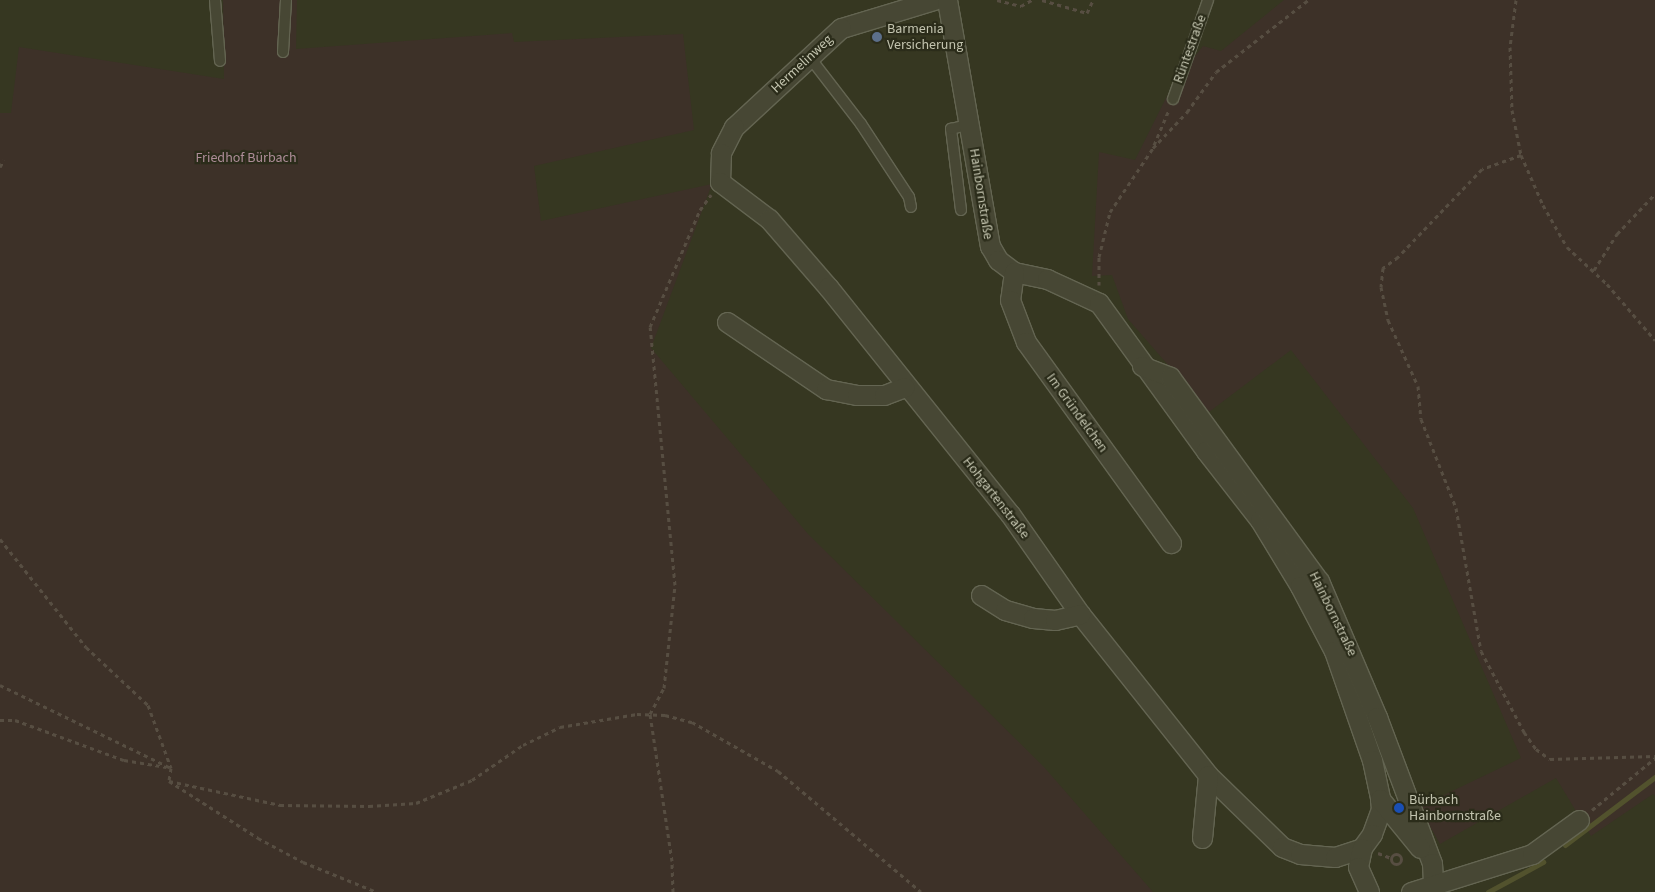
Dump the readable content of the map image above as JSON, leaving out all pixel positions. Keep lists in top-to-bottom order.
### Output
{
  "streets": {
    "street": [
      "Hermelinweg",
      "Hainbornstraße",
      "Im Gründelchen",
      "Hohgartenstraße"
    ],
    "lane": ["Rüntestraße"]
  },
  "crossings": [
    ["Hermelinweg", "Hohgartenstraße"],
    ["Hainbornstraße", "Im Gründelchen"],
    ["Hainbornstraße", "Hohgartenstraße"]
  ],
  "parks": ["Friedhof Bürbach"],
  "places": ["Barmenia Versicherung", "Bürbach Hainbornstraße"]
}
